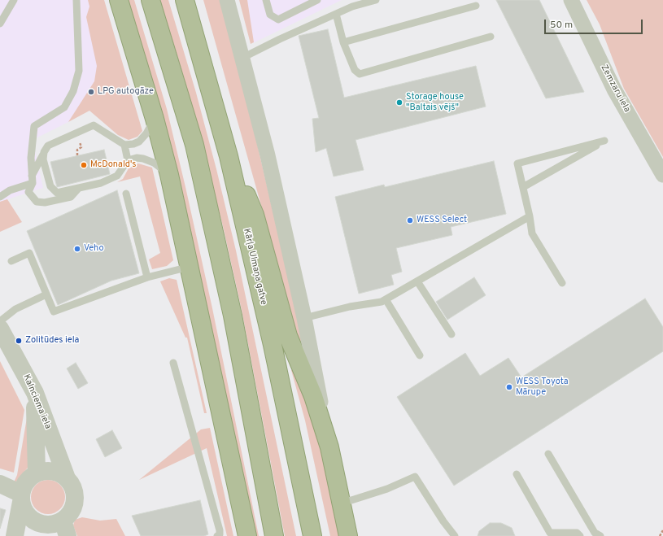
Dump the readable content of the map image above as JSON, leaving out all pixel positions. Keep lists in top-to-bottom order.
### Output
{
  "streets": {
    "highway": ["Kārļa Ulmaņa gatve"],
    "street": ["Zemzaru iela", "Kalnciema iela"]
  },
  "places": [
    "LPG autogāze",
    "Storage house \"Baltais vējš\"",
    "McDonald's",
    "WESS Select",
    "Veho",
    "Zolitūdes iela",
    "WESS Toyota Mārupe"
  ],
  "scale_bar": "50 m"
}
